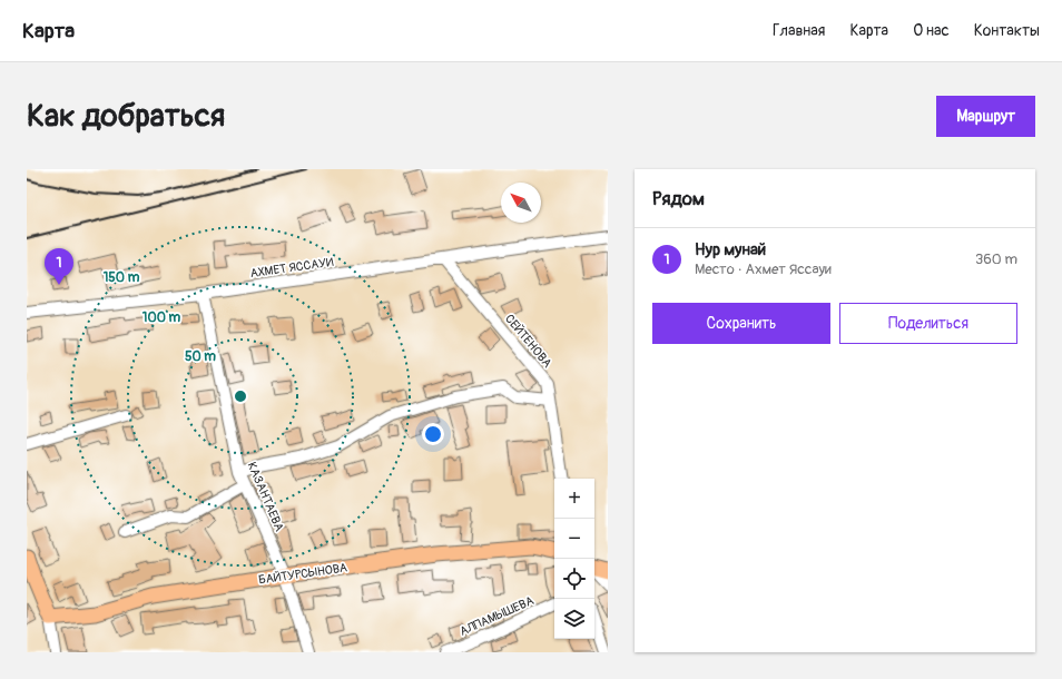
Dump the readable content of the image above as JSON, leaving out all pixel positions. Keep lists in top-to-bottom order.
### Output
{
  "streets": {
    "main road": ["БАЙТУРСЫНОВА"],
    "street": [
      "АХМЕТ ЯССАУИ",
      "СЕЙТЕНОВА",
      "КАЗАНТАЕВА",
      "АЛПАМЫШЕВА"
    ]
  },
  "crossings": [
    ["АХМЕТ ЯССАУИ", "СЕЙТЕНОВА"],
    ["АХМЕТ ЯССАУИ", "КАЗАНТАЕВА"],
    ["КАЗАНТАЕВА", "БАЙТУРСЫНОВА"]
  ],
  "north": "top left",
  "page": {
    "header": "Карта",
    "nav": [
      "Главная",
      "Карта",
      "О нас",
      "Контакты"
    ],
    "buttons": [
      "Маршрут",
      ["Сохранить", "Поделиться"]
    ],
    "title": "Как добраться",
    "heading": "Рядом",
    "list": [
      {
        "mark": "1",
        "name": "Нур мунай",
        "note": "Место · Ахмет Яссауи",
        "value": "360 m"
      }
    ],
    "pins": "1",
    "map_buttons": ["+", "−"]
  },
  "rings": ["150 m", "100 m", "50 m"]
}
